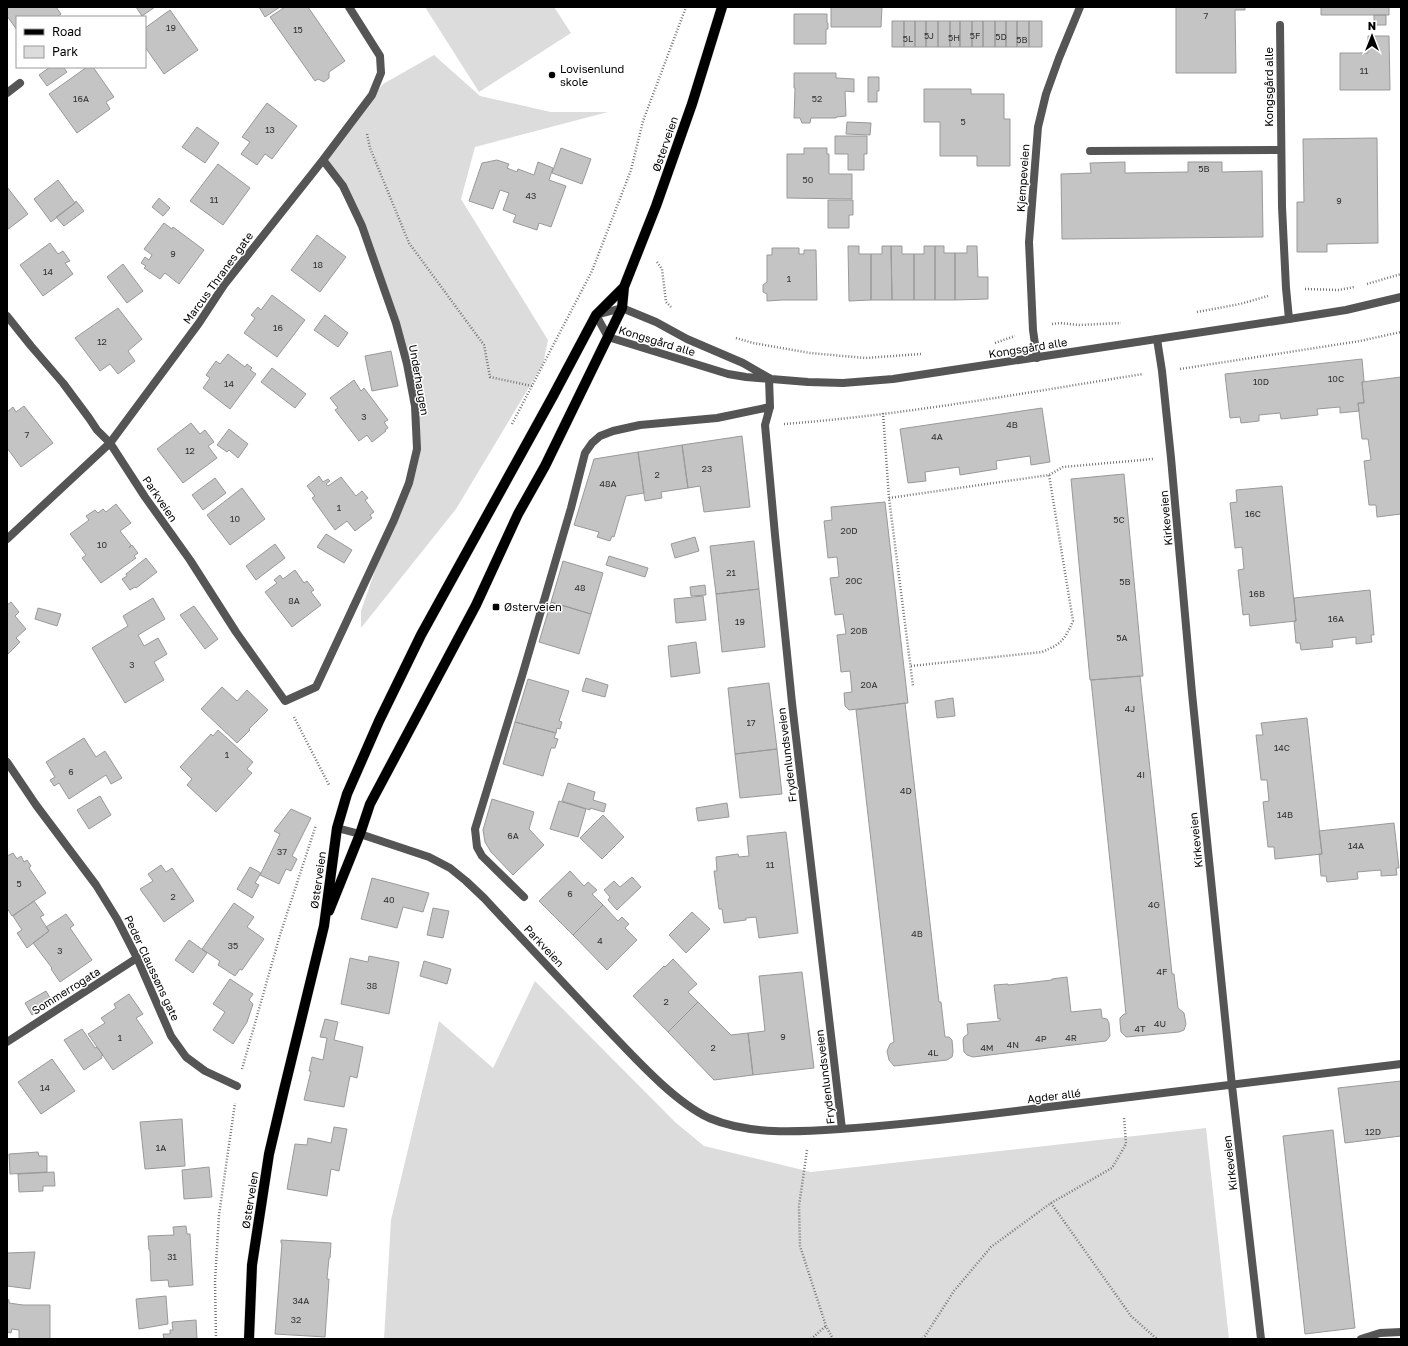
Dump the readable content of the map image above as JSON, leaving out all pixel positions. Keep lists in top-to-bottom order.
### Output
{
  "streets": {
    "main road": ["Østerveien"],
    "street": [
      "Kongsgård alle",
      "Kjempeveien",
      "Marcus Thranes gate",
      "Underhaugen",
      "Parkveien",
      "Kirkeveien",
      "Frydenlundsveien",
      "Peder Claussøns gate",
      "Sommerrogata",
      "Agder allé"
    ]
  },
  "crossings": [
    ["Kongsgård alle", "Østerveien"],
    ["Kongsgård alle", "Kjempeveien"],
    ["Kongsgård alle", "Kirkeveien"],
    ["Kongsgård alle", "Frydenlundsveien"],
    ["Østerveien", "Parkveien"],
    ["Marcus Thranes gate", "Underhaugen"],
    ["Marcus Thranes gate", "Parkveien"],
    ["Underhaugen", "Parkveien"],
    ["Parkveien", "Agder allé"],
    ["Kirkeveien", "Agder allé"],
    ["Frydenlundsveien", "Agder allé"],
    ["Peder Claussøns gate", "Sommerrogata"]
  ],
  "places": {
    "other": ["Lovisenlund skole"],
    "transit": ["Østerveien"]
  },
  "house_numbers": [
    "7",
    "19",
    "15",
    "5J",
    "5F",
    "5D",
    "5H",
    "5L",
    "5B",
    "11",
    "16A",
    "52",
    "5",
    "13",
    "5B",
    "50",
    "43",
    "11",
    "9",
    "9",
    "18",
    "14",
    "1",
    "16",
    "12",
    "10C",
    "10D",
    "14",
    "3",
    "4B",
    "7",
    "4A",
    "12",
    "23",
    "2",
    "48A",
    "1",
    "16C",
    "10",
    "5C",
    "20D",
    "10",
    "21",
    "20C",
    "5B",
    "48",
    "16B",
    "8A",
    "16A",
    "19",
    "20B",
    "5A",
    "3",
    "20A",
    "4J",
    "17",
    "14C",
    "1",
    "6",
    "4I",
    "4D",
    "14B",
    "6A",
    "14A",
    "37",
    "11",
    "5",
    "6",
    "2",
    "40",
    "4G",
    "4B",
    "4",
    "35",
    "3",
    "4F",
    "38",
    "2",
    "4U",
    "4T",
    "9",
    "1",
    "4R",
    "4P",
    "4N",
    "2",
    "4M",
    "4L",
    "14",
    "12D",
    "1A",
    "31",
    "34A",
    "32"
  ],
  "legend": ["Road", "Park"],
  "north": "top"
}
